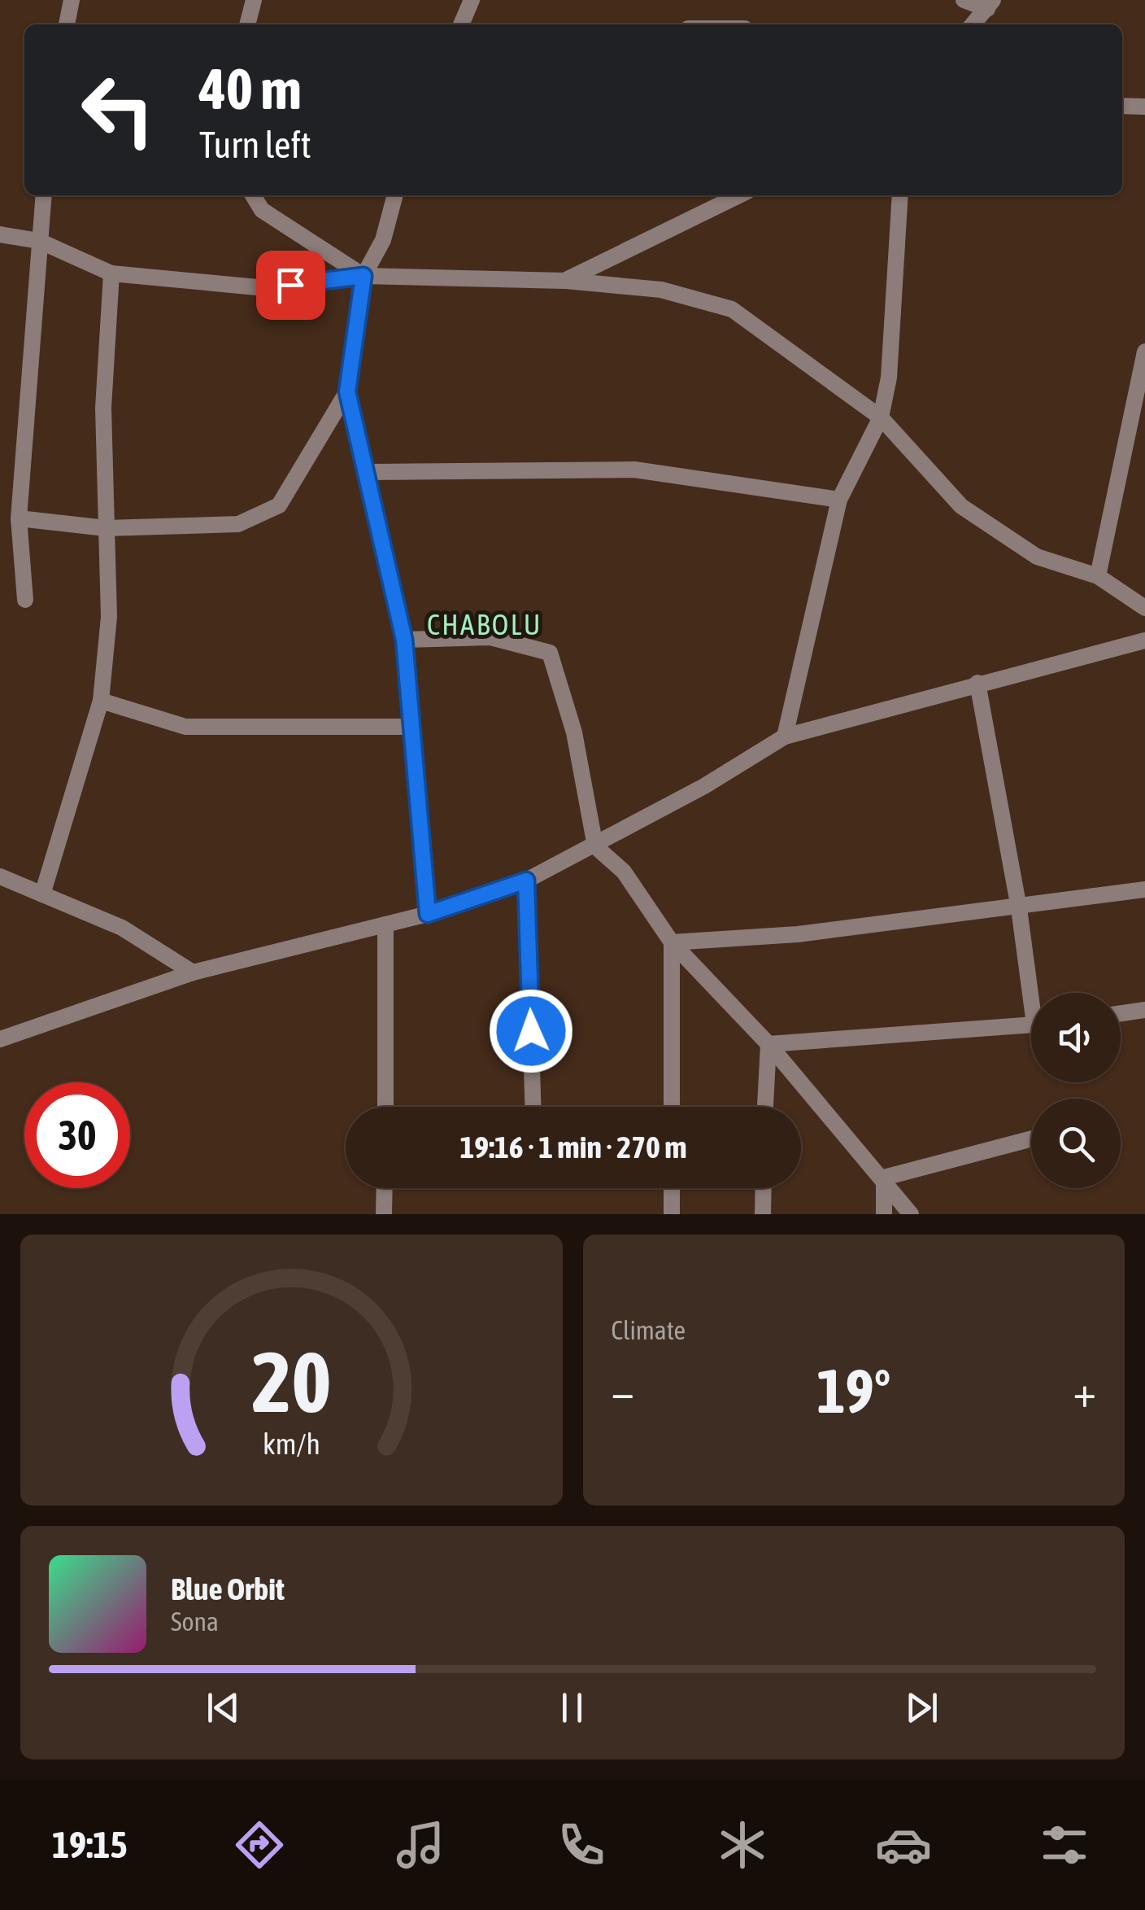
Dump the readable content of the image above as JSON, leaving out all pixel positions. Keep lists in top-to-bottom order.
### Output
{
  "districts": ["CHABOLU"],
  "page": {
    "turn": ["40 m", "Turn left"],
    "limit": "30",
    "trip": "19:16 · 1 min · 270 m",
    "tile": "Climate",
    "heat": ["−", "19°", "+"],
    "song": ["Blue Orbit", "Sona"],
    "tabs": "19:15",
    "gauge": ["20", "km/h"]
  }
}
